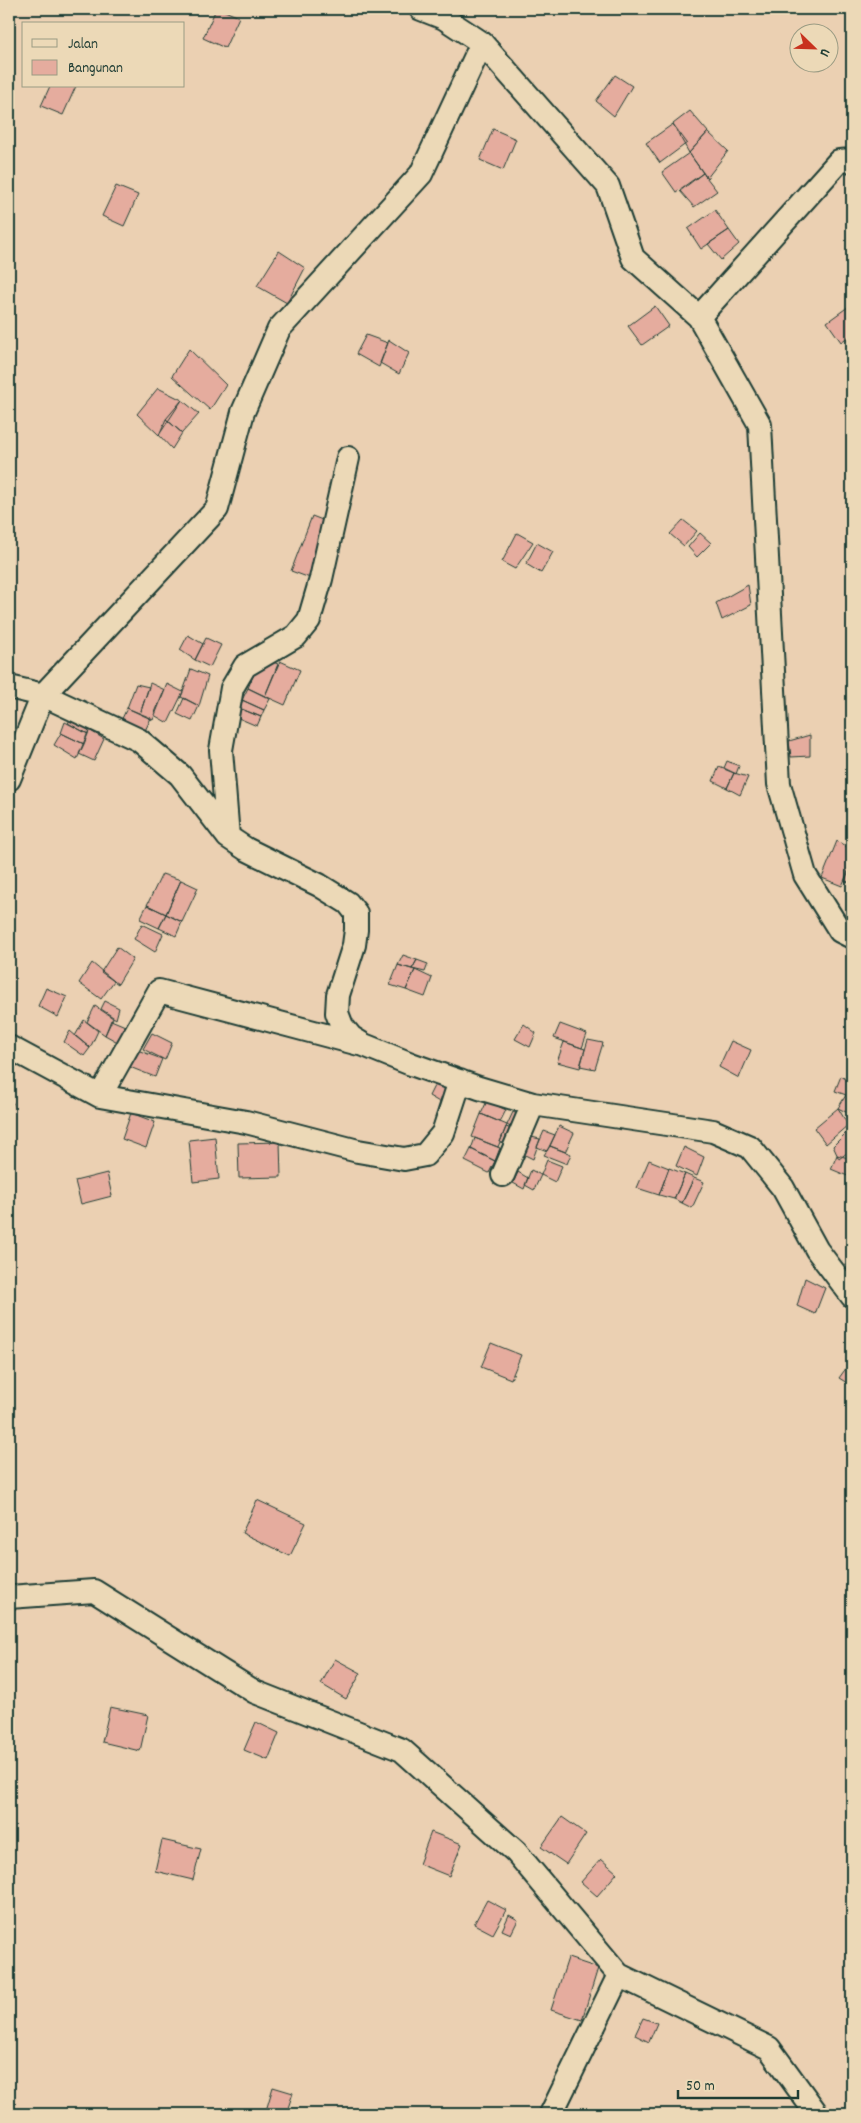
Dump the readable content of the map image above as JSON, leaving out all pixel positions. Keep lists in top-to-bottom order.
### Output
{
  "legend": ["Jalan", "Bangunan"],
  "scale_bar": "50 m",
  "north": "bottom right"
}
